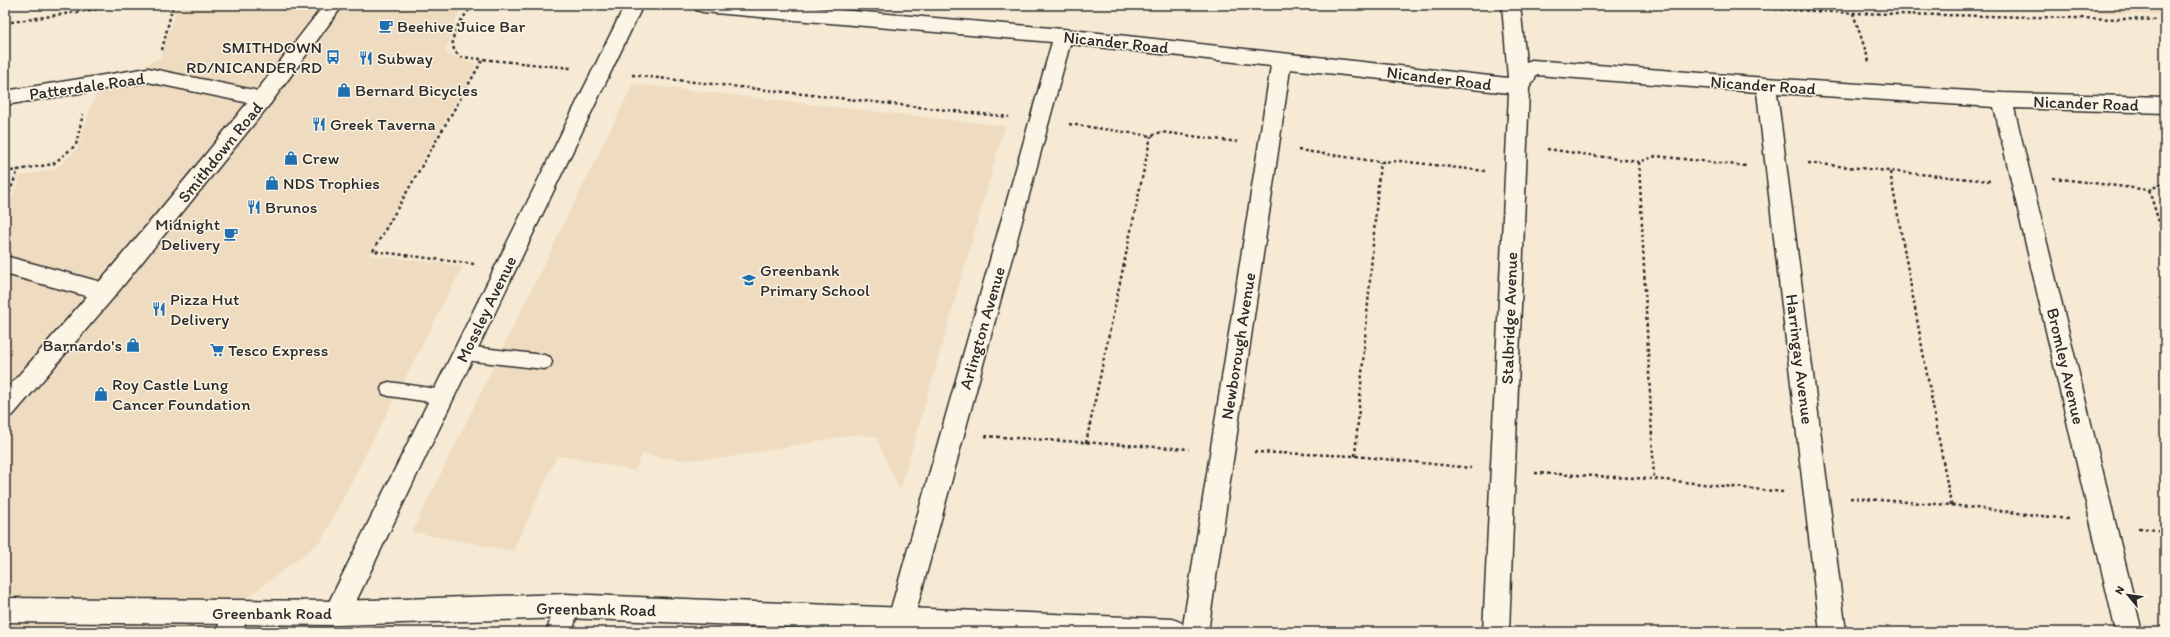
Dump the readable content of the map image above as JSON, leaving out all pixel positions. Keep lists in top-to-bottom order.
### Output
{
  "streets": {
    "main road": [
      "Nicander Road",
      "Patterdale Road",
      "Smithdown Road",
      "Mossley Avenue",
      "Stalbridge Avenue",
      "Arlington Avenue",
      "Newborough Avenue",
      "Harringay Avenue",
      "Bromley Avenue",
      "Greenbank Road"
    ]
  },
  "crossings": [
    ["Nicander Road", "Stalbridge Avenue"],
    ["Nicander Road", "Arlington Avenue"],
    ["Nicander Road", "Newborough Avenue"],
    ["Nicander Road", "Harringay Avenue"],
    ["Nicander Road", "Bromley Avenue"],
    ["Patterdale Road", "Smithdown Road"],
    ["Mossley Avenue", "Greenbank Road"],
    ["Arlington Avenue", "Greenbank Road"]
  ],
  "places": {
    "cafe": ["Beehive Juice Bar", "Midnight Delivery"],
    "bus stop": ["SMITHDOWN RD/NICANDER RD"],
    "restaurant": [
      "Subway",
      "Greek Taverna",
      "Brunos",
      "Pizza Hut Delivery"
    ],
    "shop": [
      "Bernard Bicycles",
      "Crew",
      "NDS Trophies",
      "Barnardo's",
      "Roy Castle Lung Cancer Foundation"
    ],
    "school or university": ["Greenbank Primary School"],
    "supermarket": ["Tesco Express"]
  },
  "north": "top left"
}
